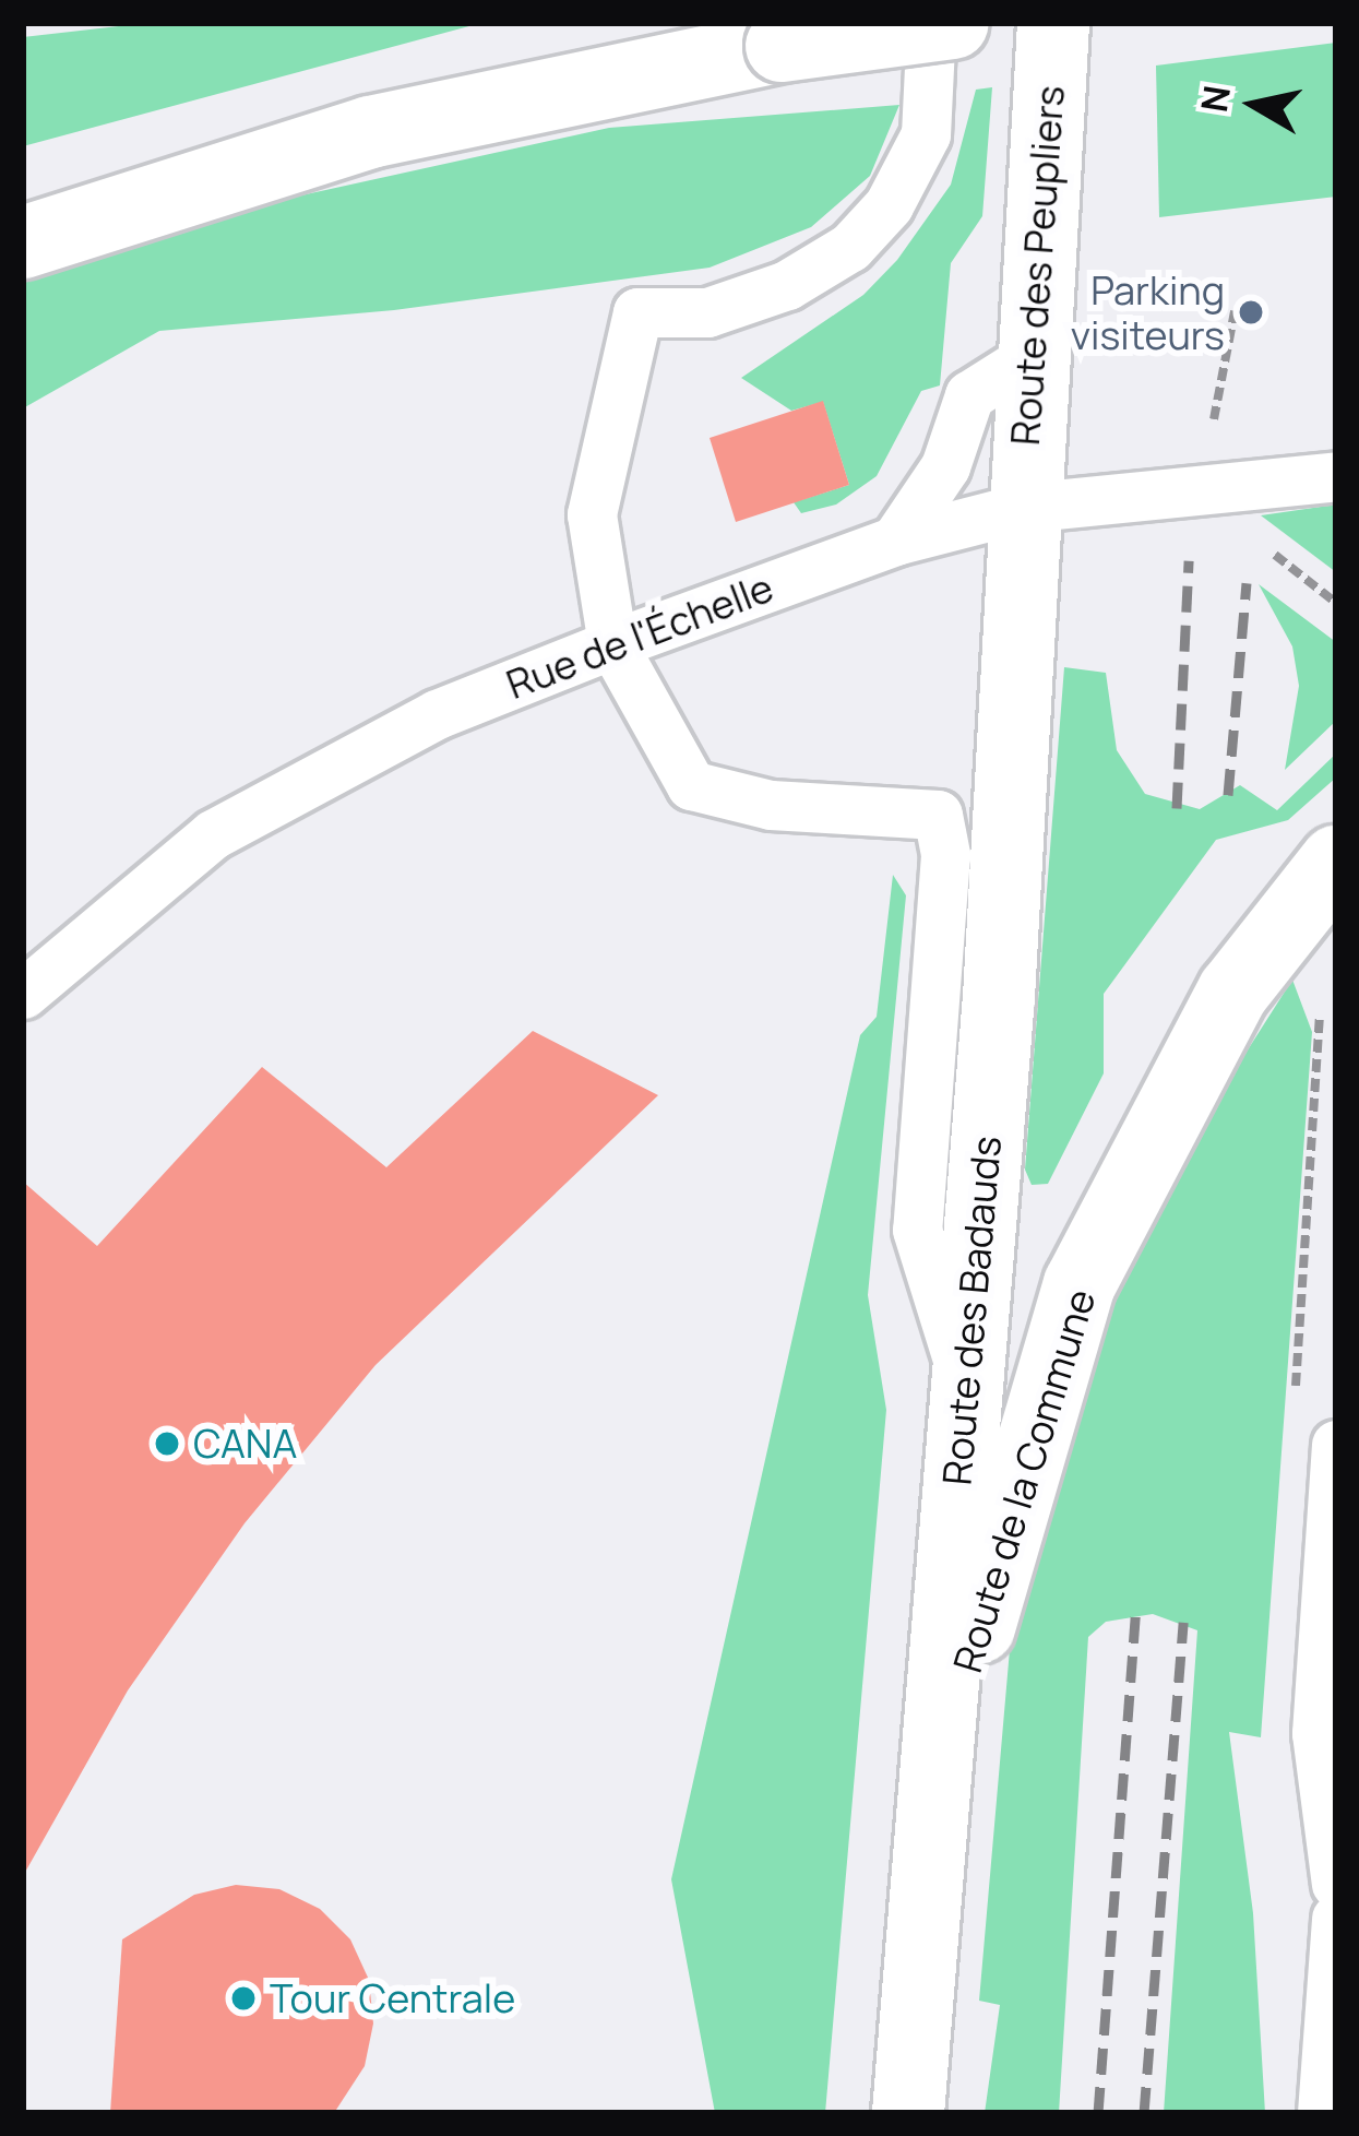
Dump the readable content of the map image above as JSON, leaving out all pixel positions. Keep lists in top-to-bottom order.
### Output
{
  "streets": {
    "main road": ["Route des Peupliers", "Route des Badauds", "Route de la Commune"],
    "lane": ["Rue de l'Échelle"]
  },
  "crossings": [
    ["Route des Peupliers", "Rue de l'Échelle"],
    ["Route des Peupliers", "Route des Badauds"],
    ["Rue de l'Échelle", "Route des Badauds"],
    ["Route des Badauds", "Route de la Commune"]
  ],
  "places": ["Parking visiteurs", "CANA", "Tour Centrale"],
  "north": "left"
}
